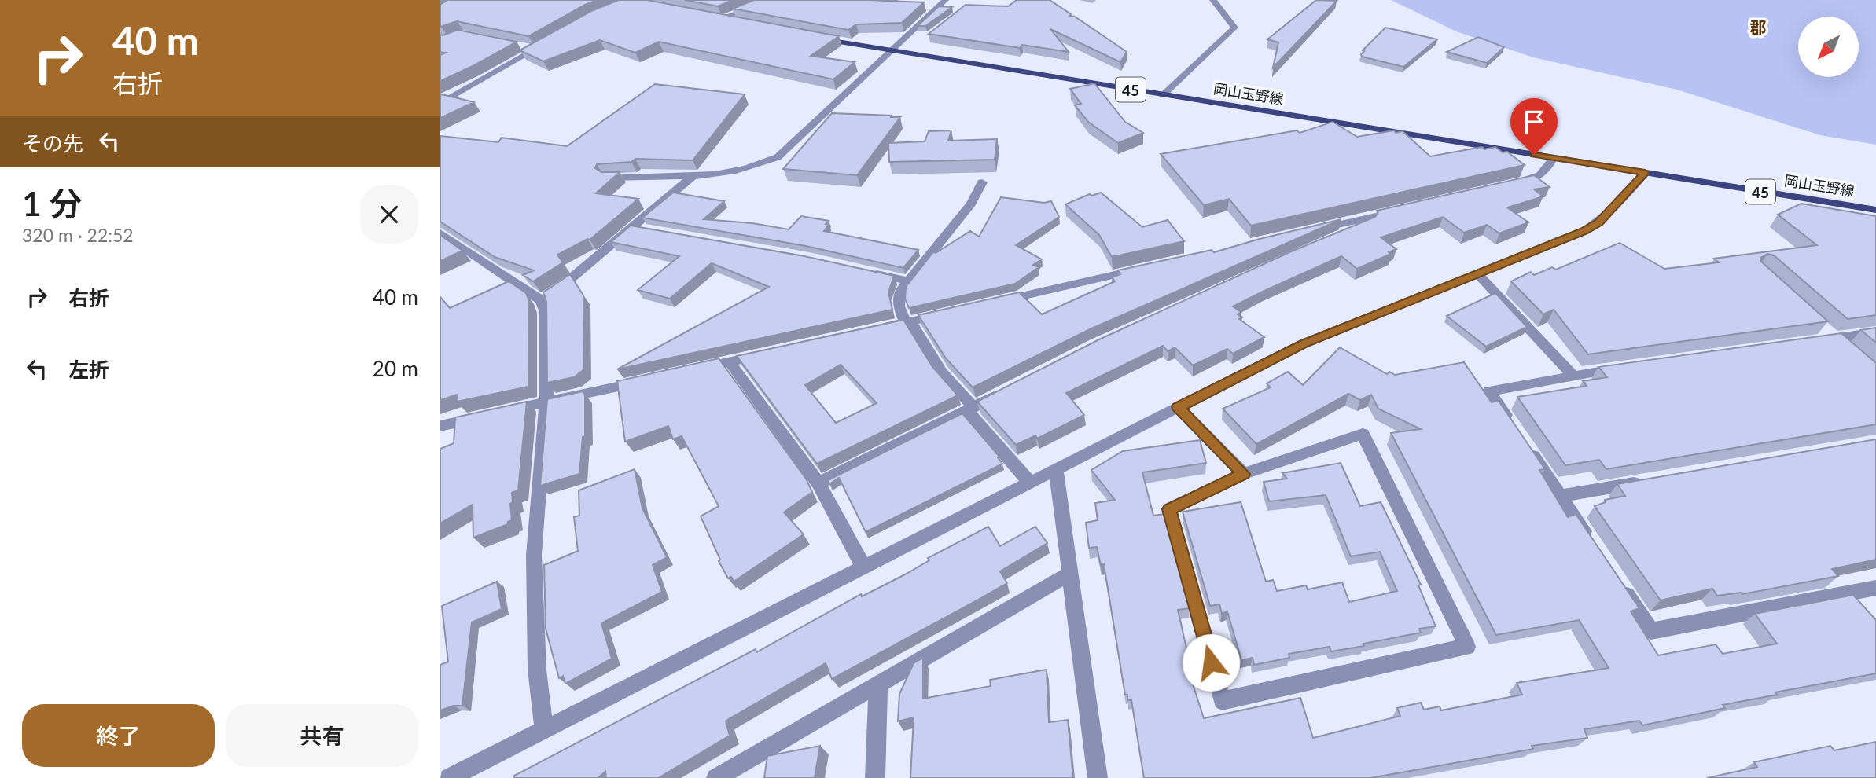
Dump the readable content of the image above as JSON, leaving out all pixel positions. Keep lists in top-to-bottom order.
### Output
{
  "streets": {
    "main road": ["45", "岡山玉野線"]
  },
  "districts": ["郡"],
  "north": "bottom left",
  "page": {
    "turn": ["40 m", "右折"],
    "then": "その先",
    "heading": ["1 分", "320 m · 22:52"],
    "list": [
      {
        "name": "右折",
        "value": "40 m"
      },
      {
        "name": "左折",
        "value": "20 m"
      }
    ],
    "buttons": ["終了", "共有"]
  }
}
